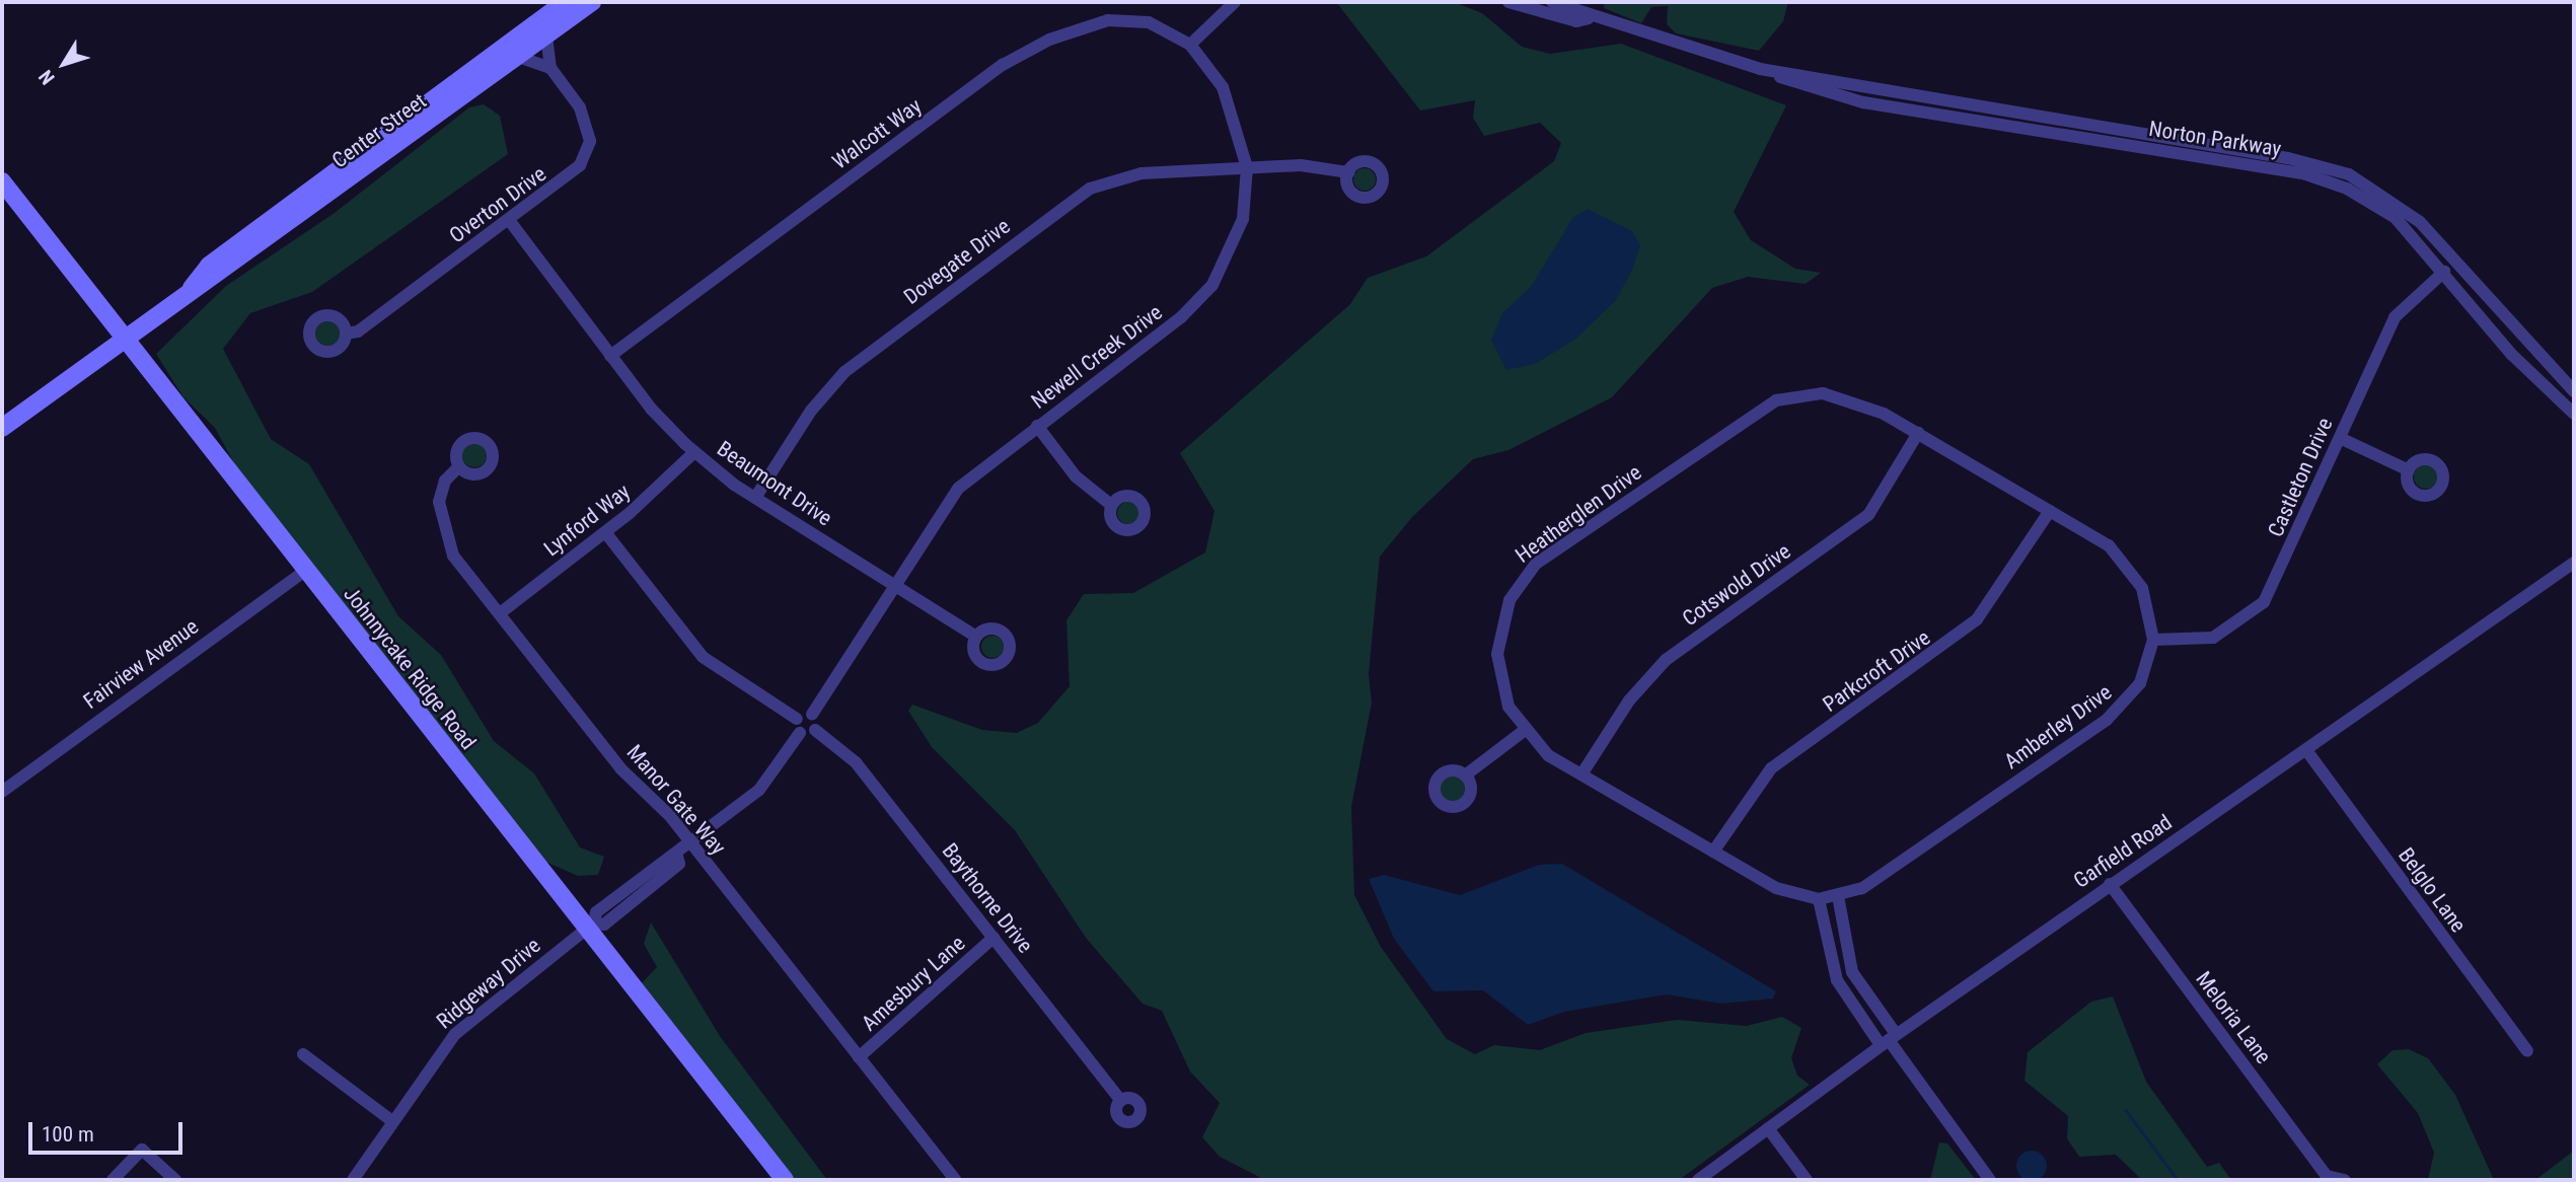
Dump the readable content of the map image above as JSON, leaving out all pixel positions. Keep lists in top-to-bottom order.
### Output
{
  "streets": {
    "main road": ["Center Street", "Johnnycake Ridge Road"],
    "street": [
      "Walcott Way",
      "Norton Parkway",
      "Overton Drive",
      "Dovegate Drive",
      "Newell Creek Drive",
      "Castleton Drive",
      "Beaumont Drive",
      "Heatherglen Drive",
      "Lynford Way",
      "Cotswold Drive",
      "Fairview Avenue",
      "Parkcroft Drive",
      "Amberley Drive",
      "Manor Gate Way",
      "Garfield Road",
      "Belglo Lane",
      "Baythorne Drive",
      "Ridgeway Drive",
      "Amesbury Lane",
      "Meloria Lane"
    ]
  },
  "crossings": [
    ["Center Street", "Overton Drive"],
    ["Center Street", "Johnnycake Ridge Road"],
    ["Walcott Way", "Newell Creek Drive"],
    ["Walcott Way", "Beaumont Drive"],
    ["Norton Parkway", "Castleton Drive"],
    ["Overton Drive", "Beaumont Drive"],
    ["Dovegate Drive", "Newell Creek Drive"],
    ["Dovegate Drive", "Beaumont Drive"],
    ["Newell Creek Drive", "Beaumont Drive"],
    ["Castleton Drive", "Amberley Drive"],
    ["Beaumont Drive", "Lynford Way"],
    ["Heatherglen Drive", "Cotswold Drive"],
    ["Heatherglen Drive", "Parkcroft Drive"],
    ["Heatherglen Drive", "Amberley Drive"],
    ["Lynford Way", "Manor Gate Way"],
    ["Cotswold Drive", "Amberley Drive"],
    ["Fairview Avenue", "Johnnycake Ridge Road"],
    ["Johnnycake Ridge Road", "Ridgeway Drive"],
    ["Parkcroft Drive", "Amberley Drive"],
    ["Manor Gate Way", "Amesbury Lane"],
    ["Garfield Road", "Belglo Lane"],
    ["Garfield Road", "Meloria Lane"],
    ["Baythorne Drive", "Amesbury Lane"]
  ],
  "scale_bar": "100 m",
  "north": "bottom left"
}
